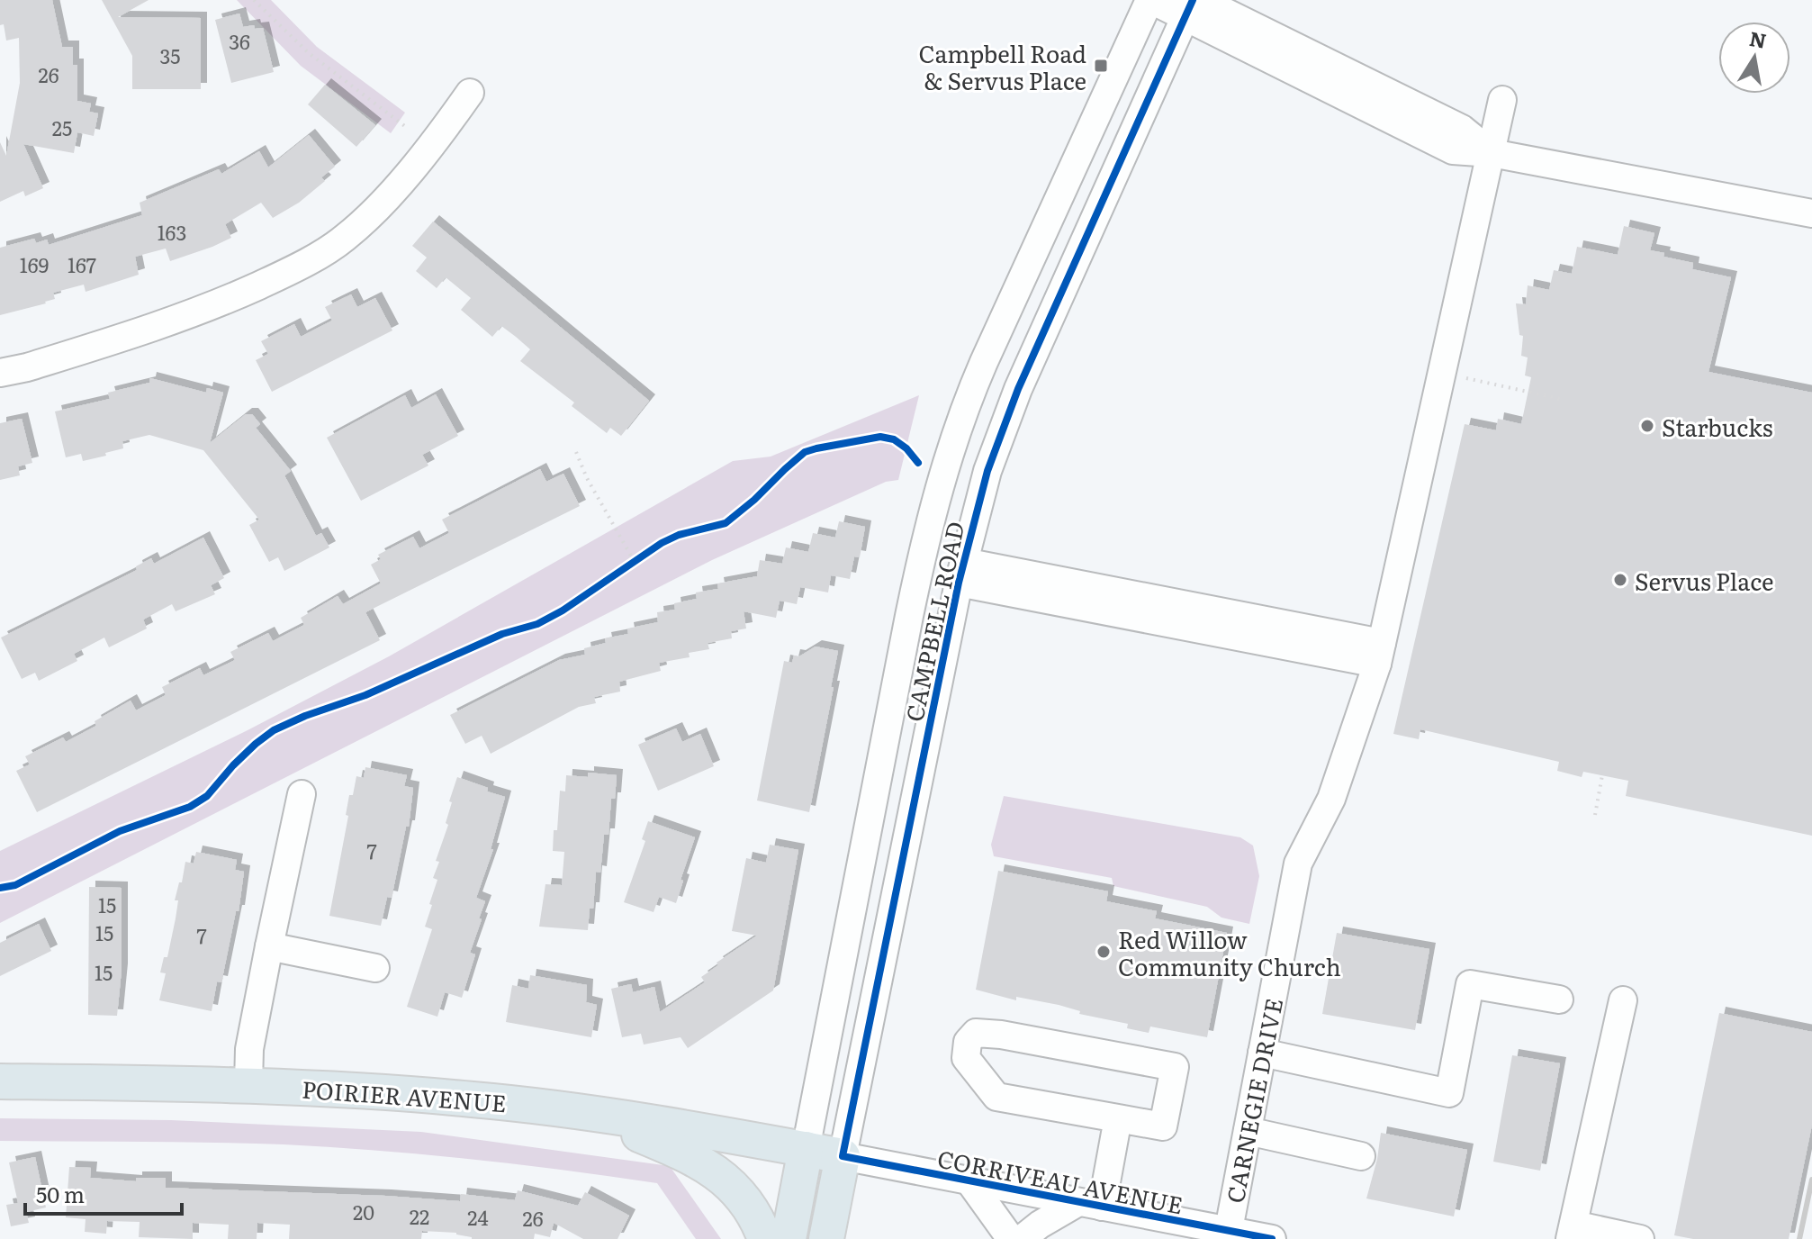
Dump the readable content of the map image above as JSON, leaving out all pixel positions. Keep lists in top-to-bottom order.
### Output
{
  "streets": {
    "main road": ["CAMPBELL ROAD", "POIRIER AVENUE"],
    "street": ["CARNEGIE DRIVE", "CORRIVEAU AVENUE"]
  },
  "crossings": [
    ["CAMPBELL ROAD", "POIRIER AVENUE"],
    ["CAMPBELL ROAD", "CORRIVEAU AVENUE"],
    ["POIRIER AVENUE", "CORRIVEAU AVENUE"],
    ["CARNEGIE DRIVE", "CORRIVEAU AVENUE"]
  ],
  "places": {
    "transit": ["Campbell Road & Servus Place"],
    "other": ["Starbucks", "Servus Place", "Red Willow Community Church"]
  },
  "house_numbers": [
    "36",
    "35",
    "26",
    "25",
    "163",
    "169",
    "167",
    "7",
    "15",
    "15",
    "7",
    "15",
    "20",
    "22",
    "24",
    "26"
  ],
  "scale_bar": "50 m",
  "north": "top"
}
